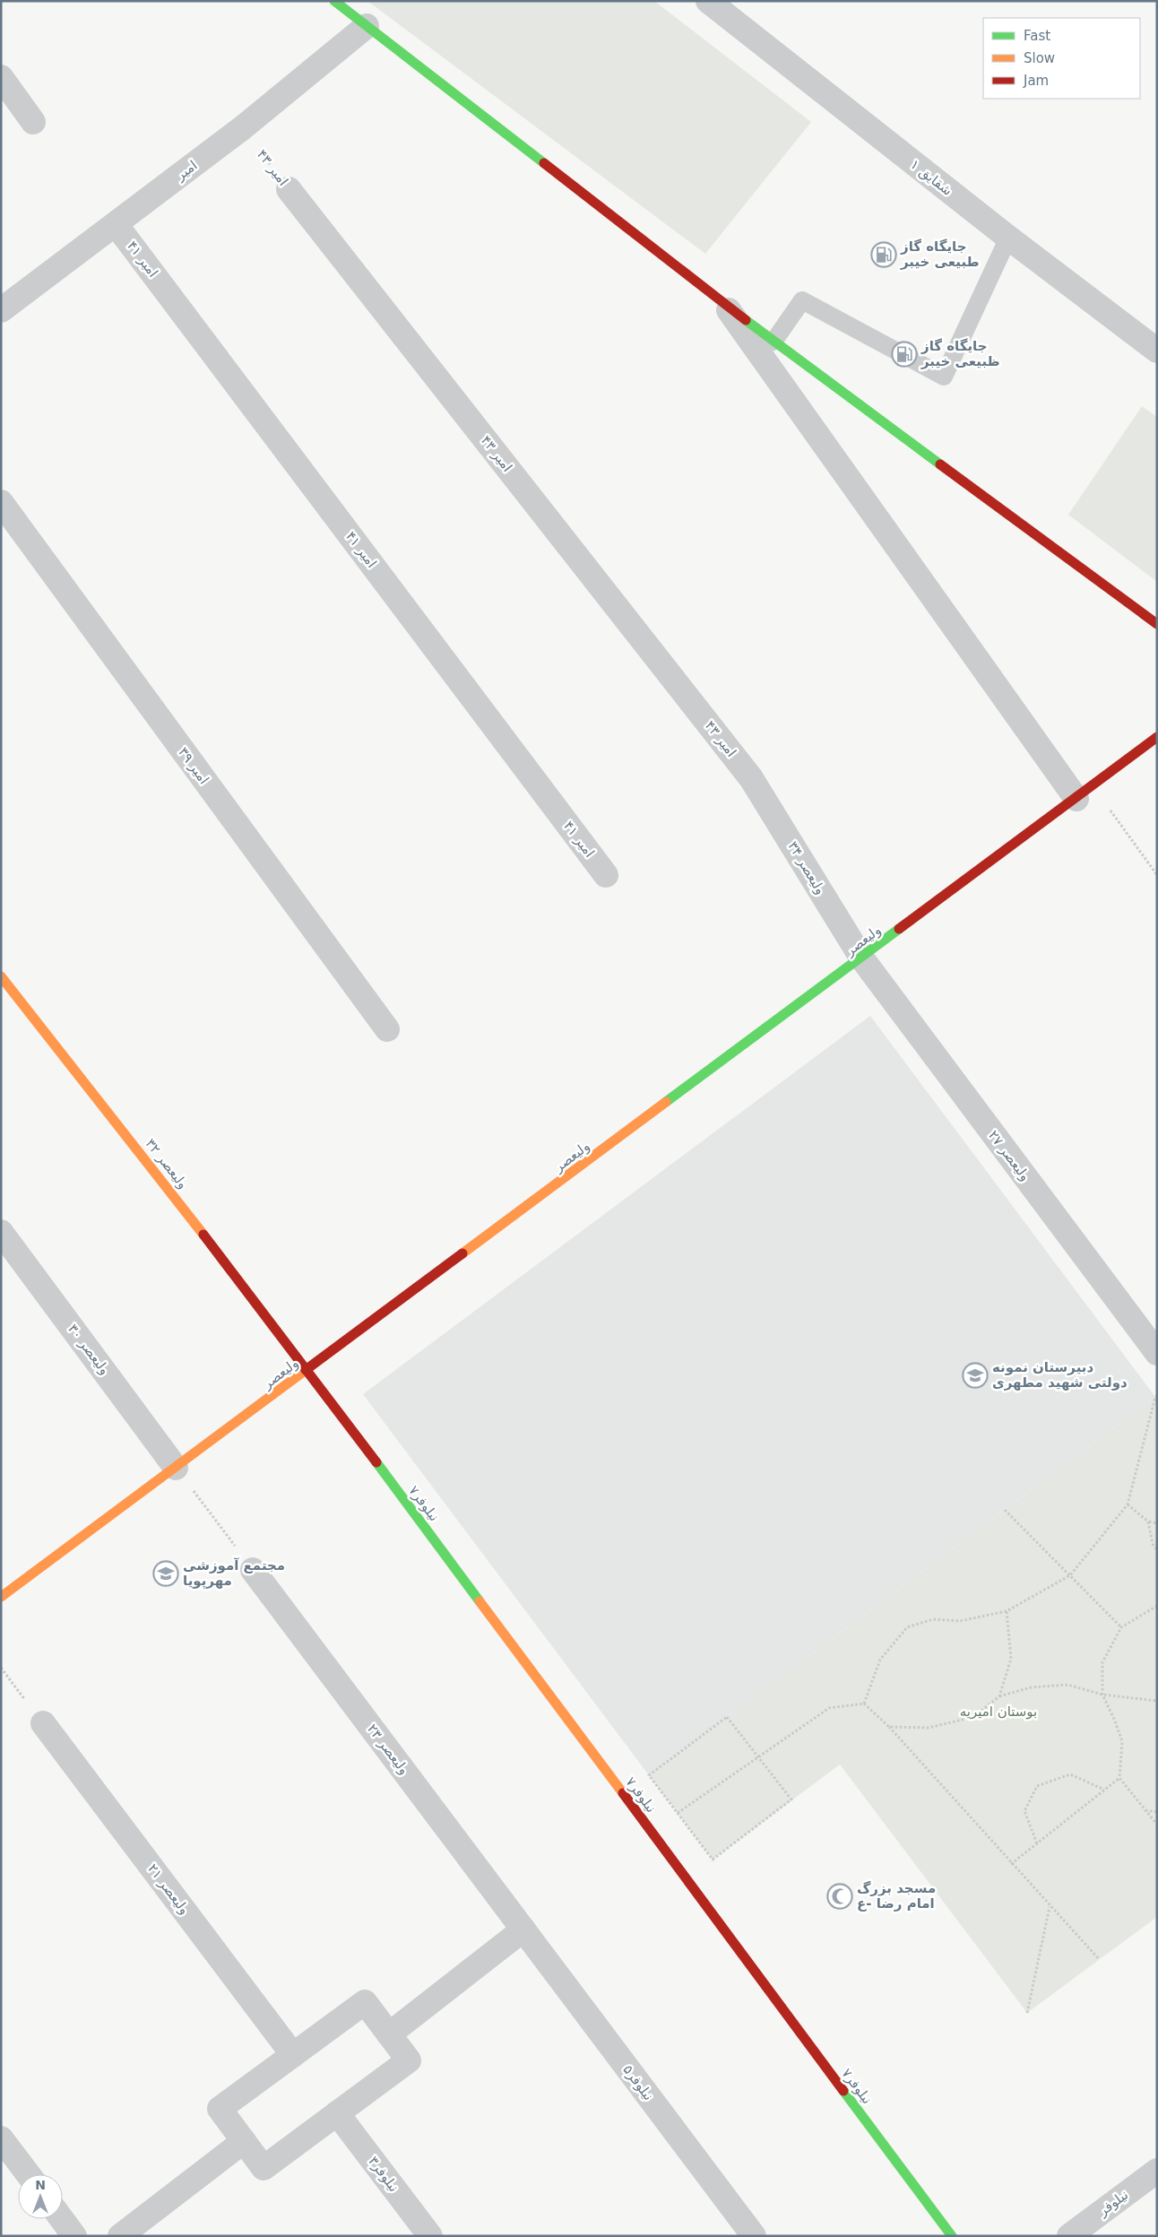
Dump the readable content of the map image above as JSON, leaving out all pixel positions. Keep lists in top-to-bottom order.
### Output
{
  "streets": {
    "street": [
      "امیر ۴۳",
      "امیر",
      "شقایق ۱",
      "امیر ۴۱",
      "امیر ۳۹",
      "ولیعصر ۳۴",
      "ولیعصر",
      "ولیعصر ۲۷",
      "ولیعصر ۳۲",
      "ولیعصر ۳۰",
      "نیلوفر۷",
      "ولیعصر ۲۳",
      "ولیعصر ۲۱",
      "نیلوفر۵",
      "نیلوفر۳",
      "نیلوفر"
    ]
  },
  "crossings": [
    ["امیر ۴۳", "امیر"],
    ["امیر ۴۳", "ولیعصر ۳۴"],
    ["امیر", "امیر ۴۱"],
    ["ولیعصر ۳۴", "ولیعصر"],
    ["ولیعصر ۳۴", "ولیعصر ۲۷"],
    ["ولیعصر", "ولیعصر ۲۷"],
    ["ولیعصر", "ولیعصر ۳۲"],
    ["ولیعصر", "ولیعصر ۳۰"],
    ["ولیعصر", "نیلوفر۷"],
    ["ولیعصر ۳۲", "نیلوفر۷"],
    ["ولیعصر ۲۳", "نیلوفر۵"]
  ],
  "parks": ["بوستان امیریه"],
  "places": {
    "fuel station": ["جایگاه گاز طبیعی خیبر", "جایگاه گاز ظبیعی خیبر"],
    "school or university": ["دبیرستان نمونه دولتی شهید مطهری", "مجتمع آموزشی مهرپویا"],
    "mosque": ["مسجد بزرگ امام رضا -ع"]
  },
  "legend": ["Fast", "Slow", "Jam"],
  "north": "top"
}
